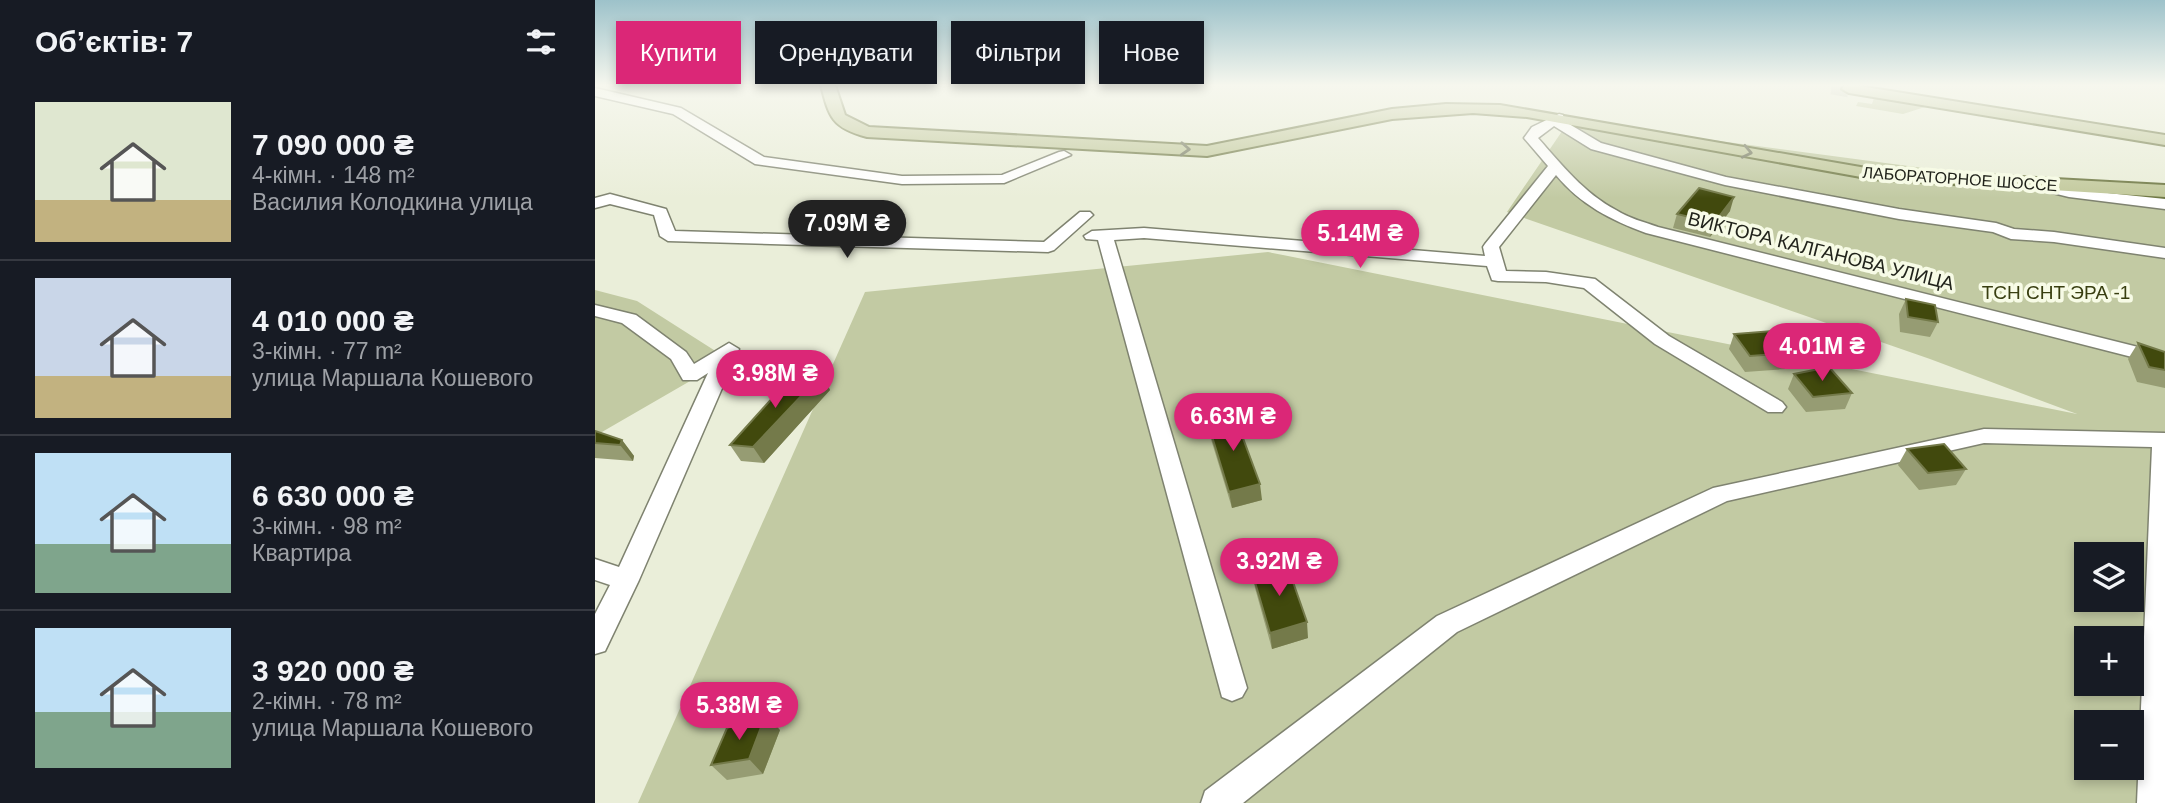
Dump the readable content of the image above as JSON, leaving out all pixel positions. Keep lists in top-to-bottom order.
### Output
{
  "streets": {
    "main road": ["ЛАБОРАТОРНОЕ ШОССЕ"],
    "street": ["ВИКТОРА КАЛГАНОВА УЛИЦА"]
  },
  "one_way": ["ЛАБОРАТОРНОЕ ШОССЕ"],
  "parks": ["ТСН СНТ ЭРА -1"],
  "page": {
    "heading": "Об’єктів: 7",
    "chip": [
      "Купити",
      "Орендувати",
      "Фільтри",
      "Нове"
    ],
    "list": [
      {
        "name": "7 090 000 ₴",
        "note": "4-кімн. · 148 m² · Василия Колодкина улица"
      },
      {
        "name": "4 010 000 ₴",
        "note": "3-кімн. · 77 m² · улица Маршала Кошевого"
      },
      {
        "name": "6 630 000 ₴",
        "note": "3-кімн. · 98 m² · Квартира"
      },
      {
        "name": "3 920 000 ₴",
        "note": "2-кімн. · 78 m² · улица Маршала Кошевого"
      }
    ],
    "price": [
      "7.09M ₴",
      "5.14M ₴",
      "4.01M ₴",
      "3.98M ₴",
      "6.63M ₴",
      "3.92M ₴",
      "5.38M ₴"
    ],
    "map_buttons": ["+", "−"]
  }
}
